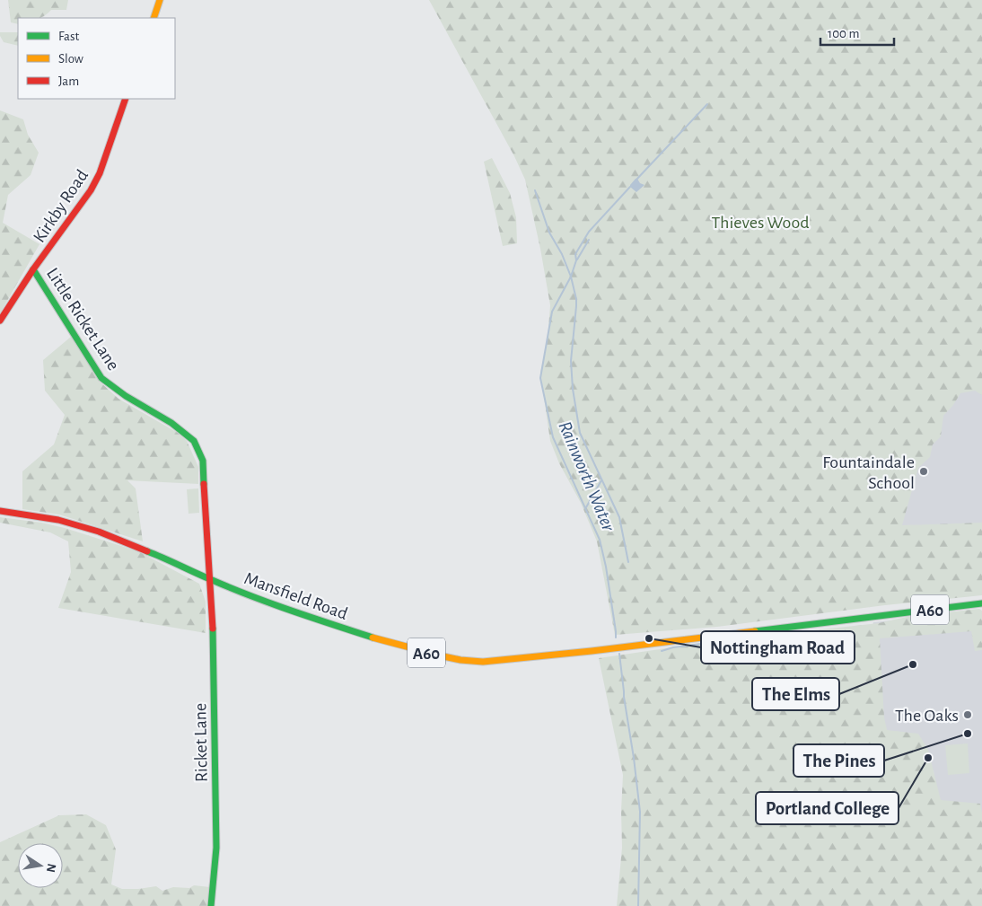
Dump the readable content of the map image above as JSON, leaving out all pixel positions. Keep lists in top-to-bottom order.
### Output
{
  "streets": {
    "main road": [
      "Kirkby Road",
      "Little Ricket Lane",
      "Mansfield Road",
      "A60",
      "Ricket Lane"
    ]
  },
  "crossings": [
    ["Kirkby Road", "Little Ricket Lane"],
    ["Little Ricket Lane", "Mansfield Road"],
    ["Little Ricket Lane", "Ricket Lane"],
    ["Mansfield Road", "Ricket Lane"]
  ],
  "water": ["Rainworth Water"],
  "parks": ["Thieves Wood"],
  "places": [
    "Fountaindale School",
    "Nottingham Road",
    "The Elms",
    "The Oaks",
    "The Pines",
    "Portland College"
  ],
  "legend": ["Fast", "Slow", "Jam"],
  "scale_bar": "100 m",
  "north": "right"
}
